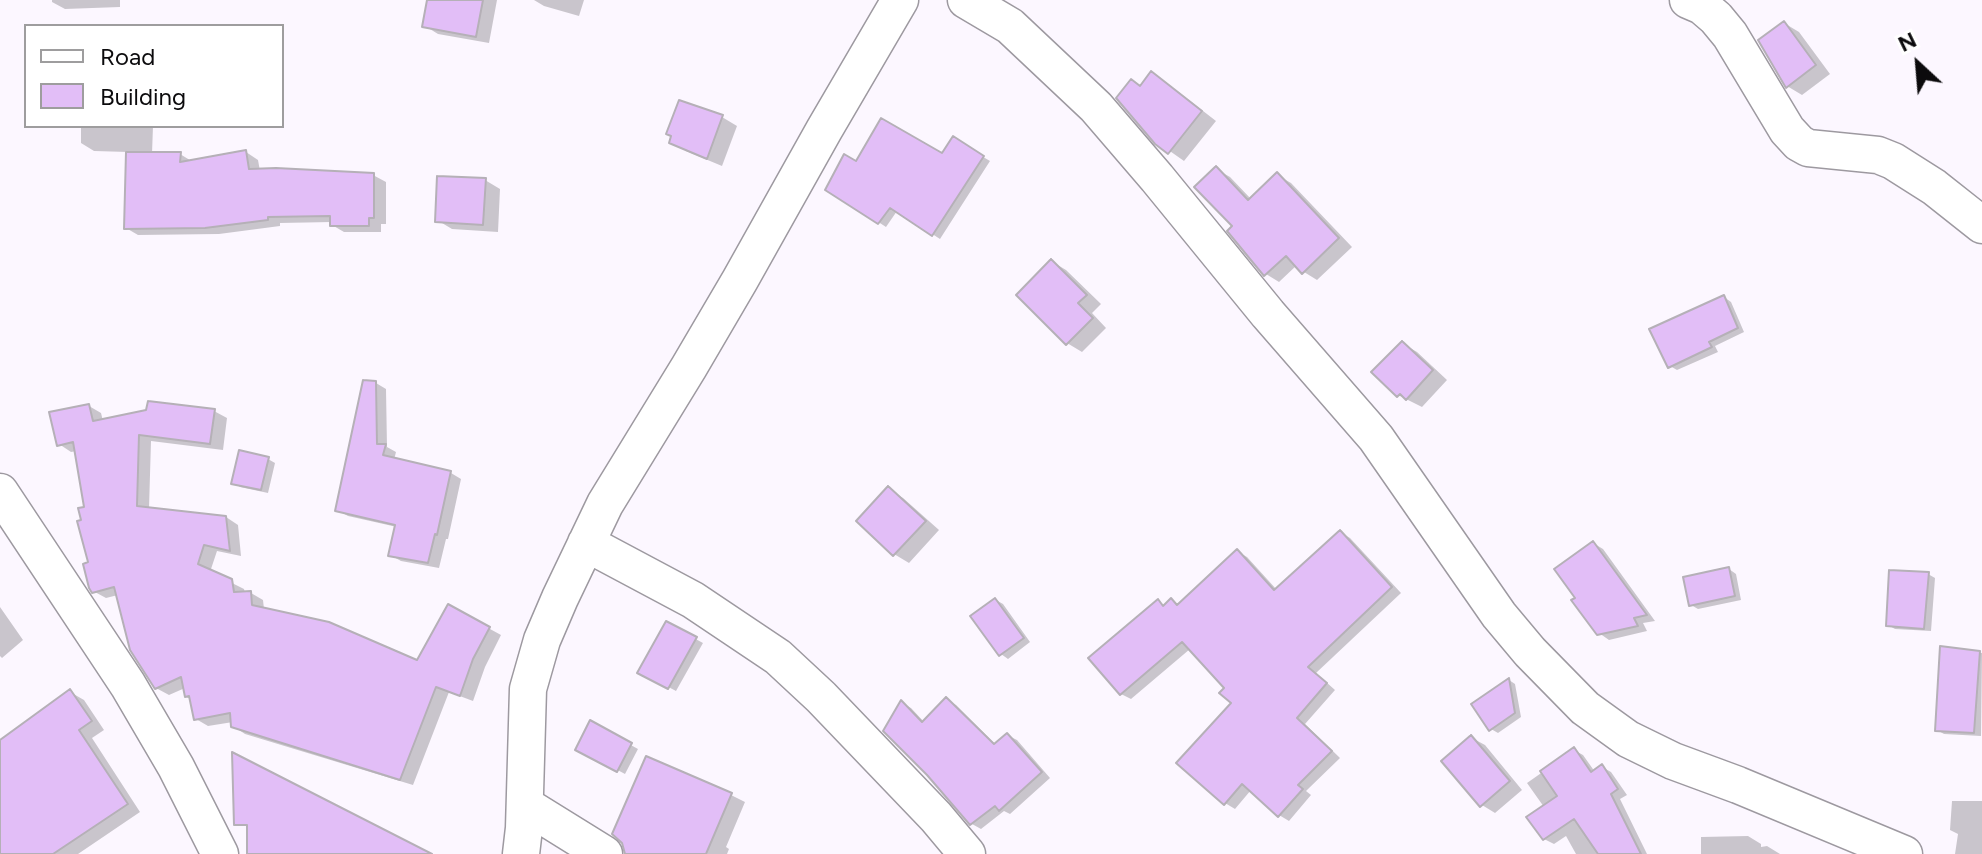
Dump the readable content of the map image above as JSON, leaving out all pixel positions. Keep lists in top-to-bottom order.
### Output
{
  "legend": ["Road", "Building"],
  "north": "top left"
}
